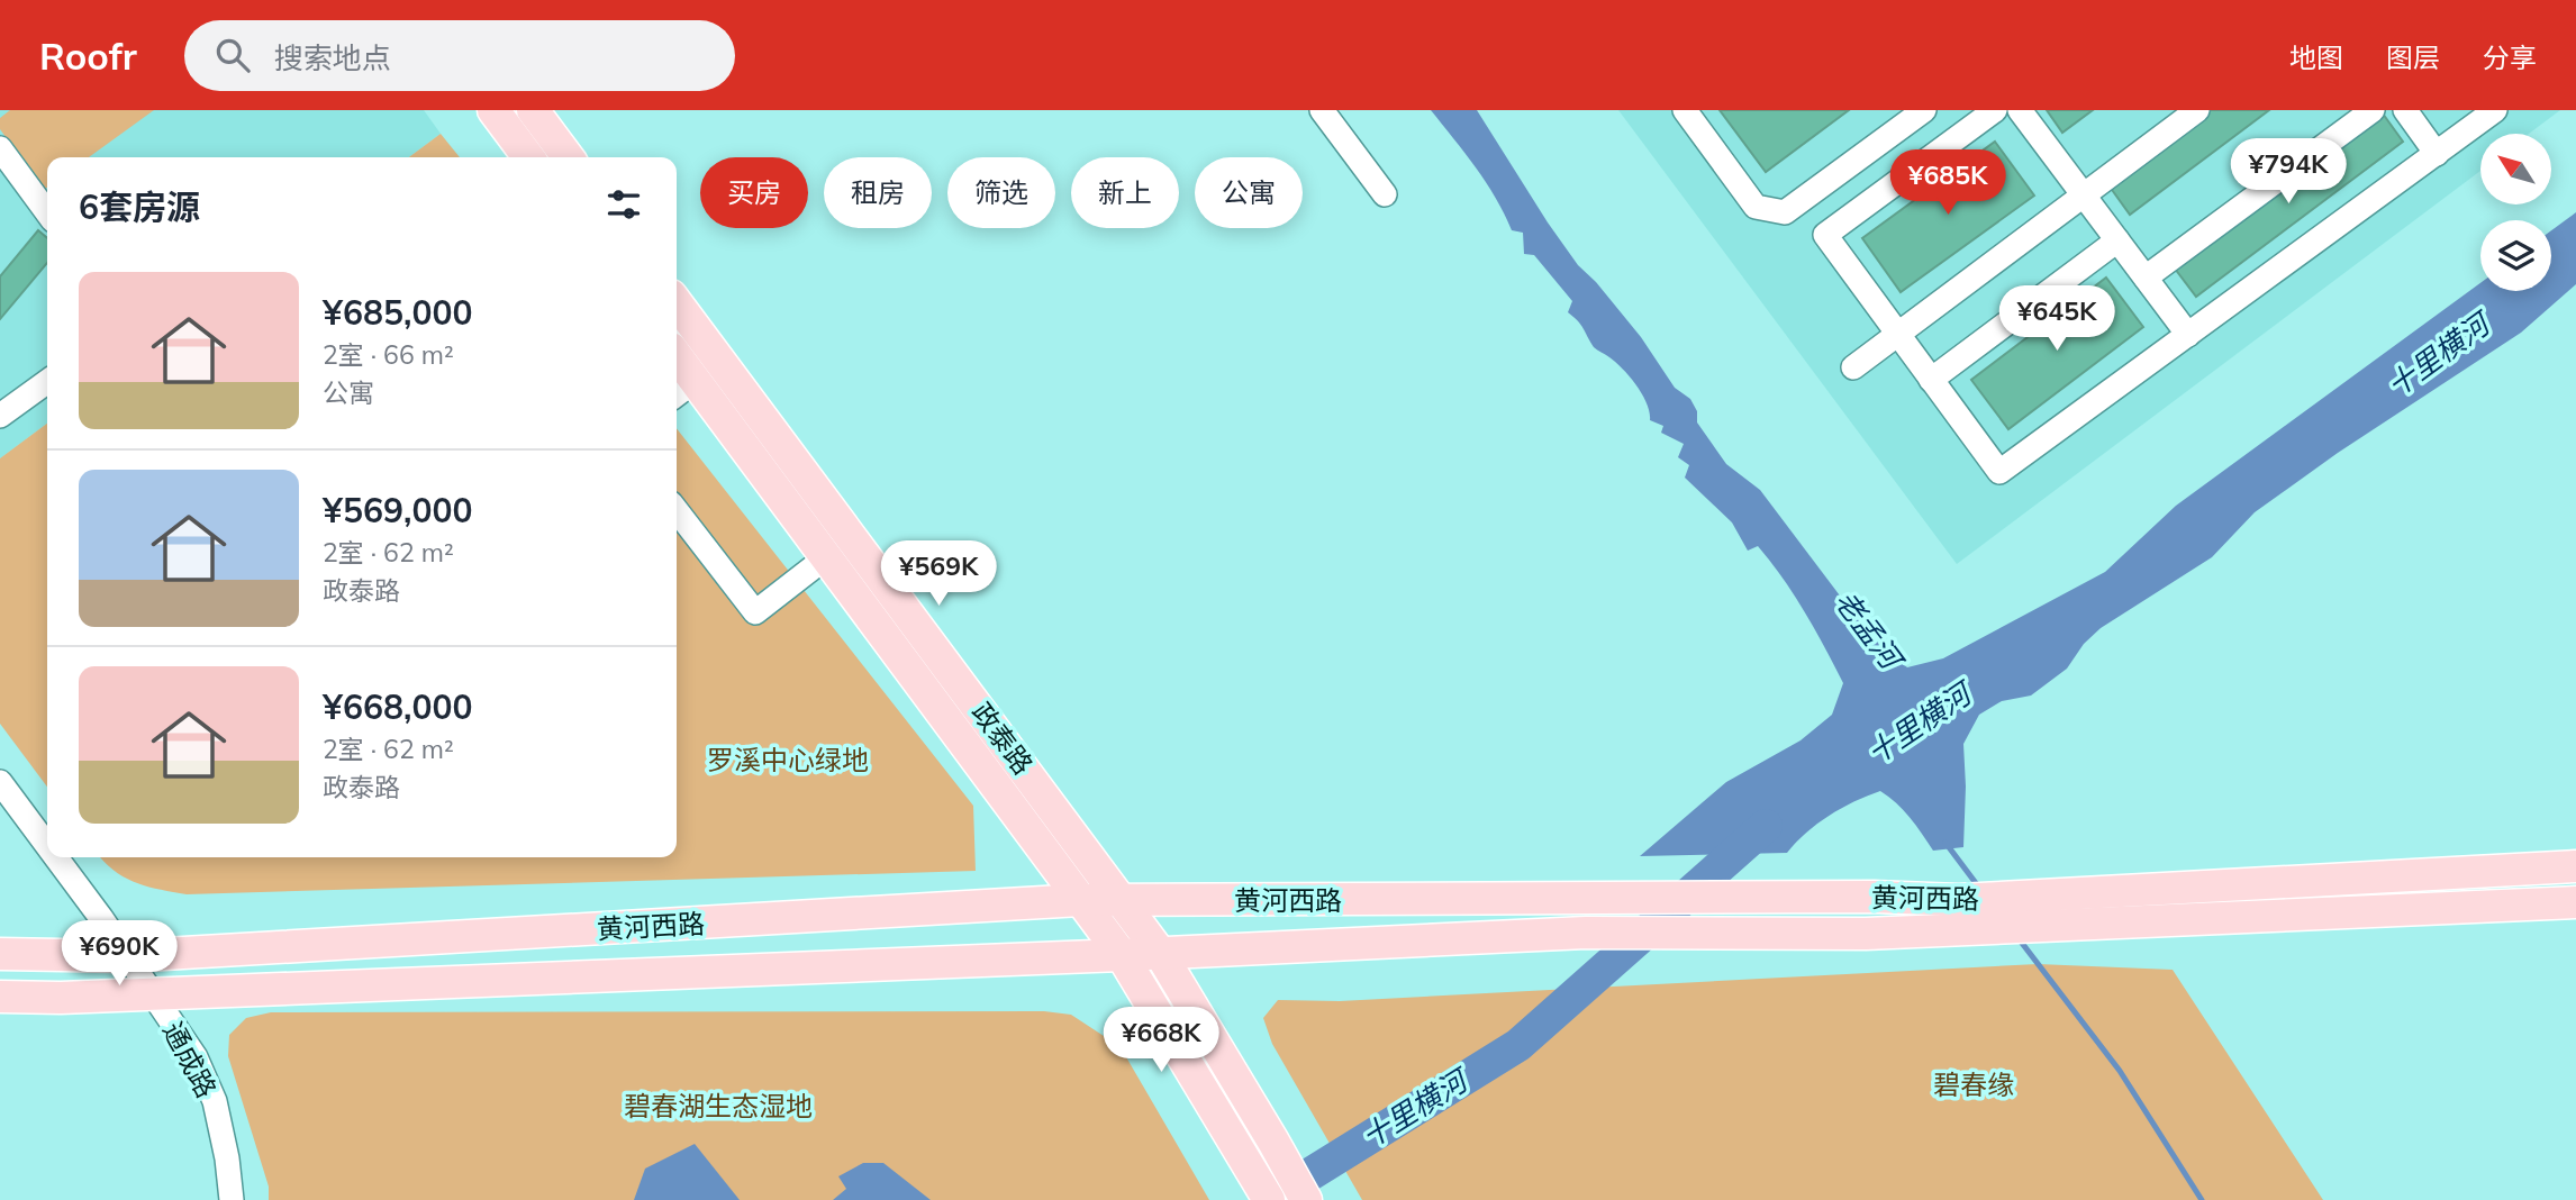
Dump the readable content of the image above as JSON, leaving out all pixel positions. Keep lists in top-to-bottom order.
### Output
{
  "streets": {
    "main road": ["政泰路", "黄河西路"],
    "street": ["通成路"]
  },
  "crossings": [
    ["政泰路", "黄河西路"],
    ["黄河西路", "通成路"]
  ],
  "water": ["十里横河", "老孟河"],
  "parks": ["罗溪中心绿地", "碧春缘", "碧春湖生态湿地"],
  "north": "top left",
  "page": {
    "header": "Roofr",
    "search": "搜索地点",
    "nav": ["地图", "图层", "分享"],
    "price": [
      "¥794K",
      "¥685K",
      "¥645K",
      "¥569K",
      "¥690K",
      "¥668K"
    ],
    "chip": [
      "买房",
      "租房",
      "筛选",
      "新上",
      "公寓"
    ],
    "heading": "6套房源",
    "list": [
      {
        "name": "¥685,000",
        "note": "2室 · 66 m² · 公寓"
      },
      {
        "name": "¥569,000",
        "note": "2室 · 62 m² · 政泰路"
      },
      {
        "name": "¥668,000",
        "note": "2室 · 62 m² · 政泰路"
      }
    ]
  }
}
